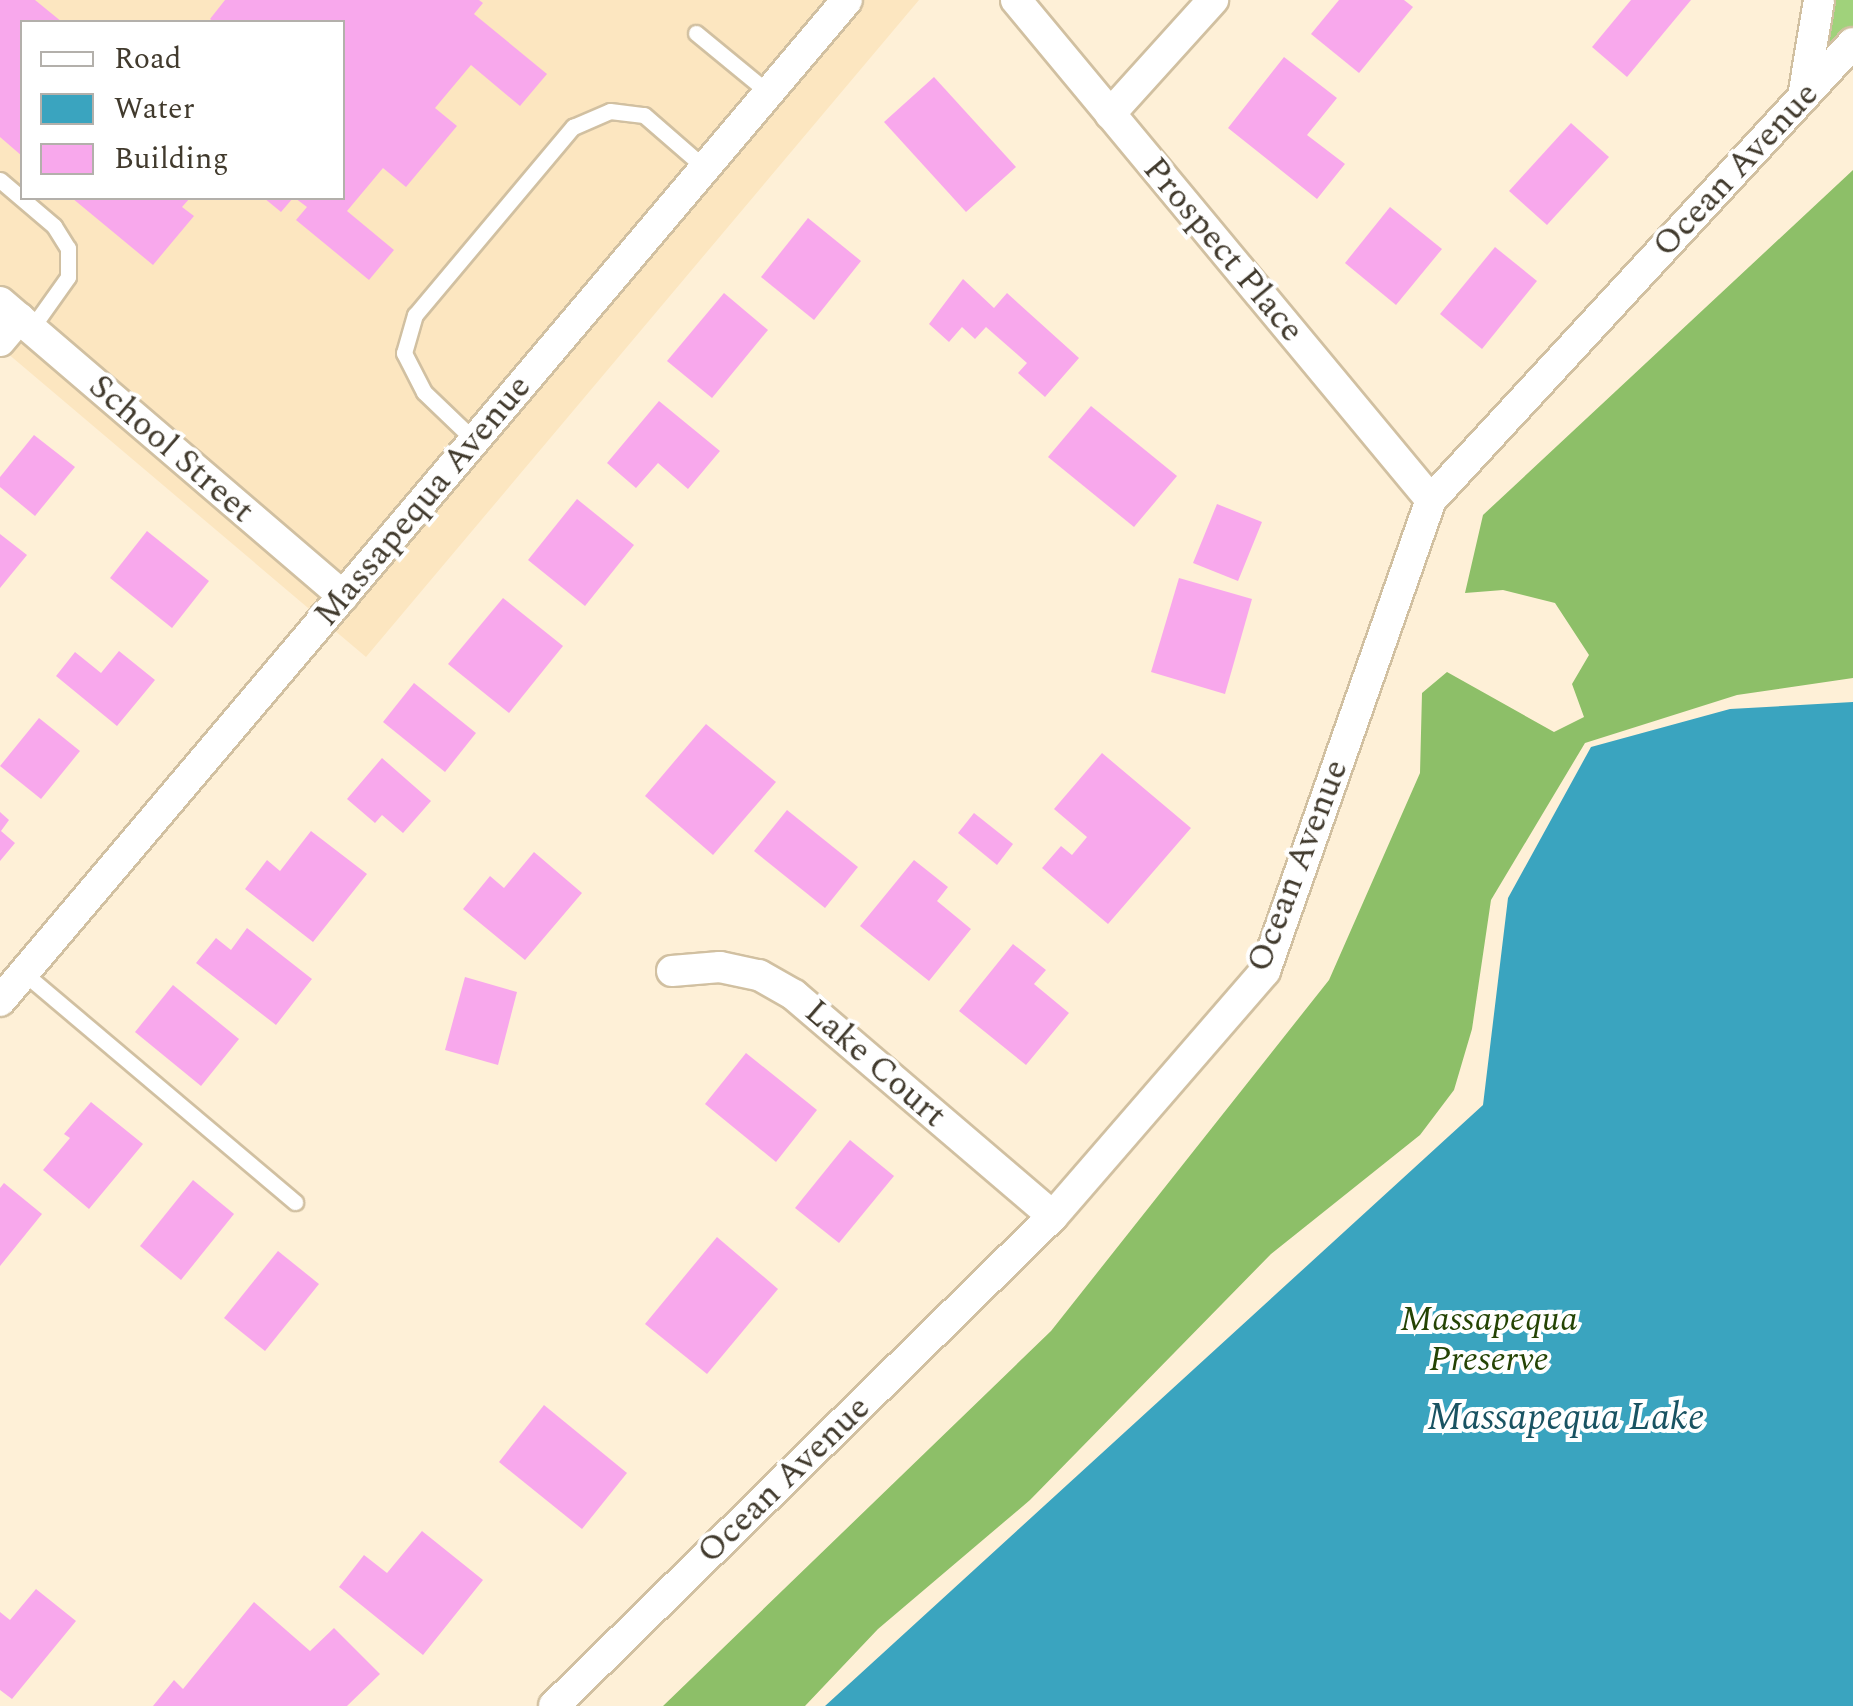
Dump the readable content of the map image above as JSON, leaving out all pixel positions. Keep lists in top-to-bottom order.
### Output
{
  "streets": {
    "street": [
      "Ocean Avenue",
      "Prospect Place",
      "School Street",
      "Massapequa Avenue",
      "Lake Court"
    ]
  },
  "crossings": [
    ["Ocean Avenue", "Prospect Place"],
    ["Ocean Avenue", "Lake Court"],
    ["School Street", "Massapequa Avenue"]
  ],
  "water": ["Massapequa Lake"],
  "parks": ["Massapequa Preserve"],
  "legend": ["Road", "Water", "Building"]
}
